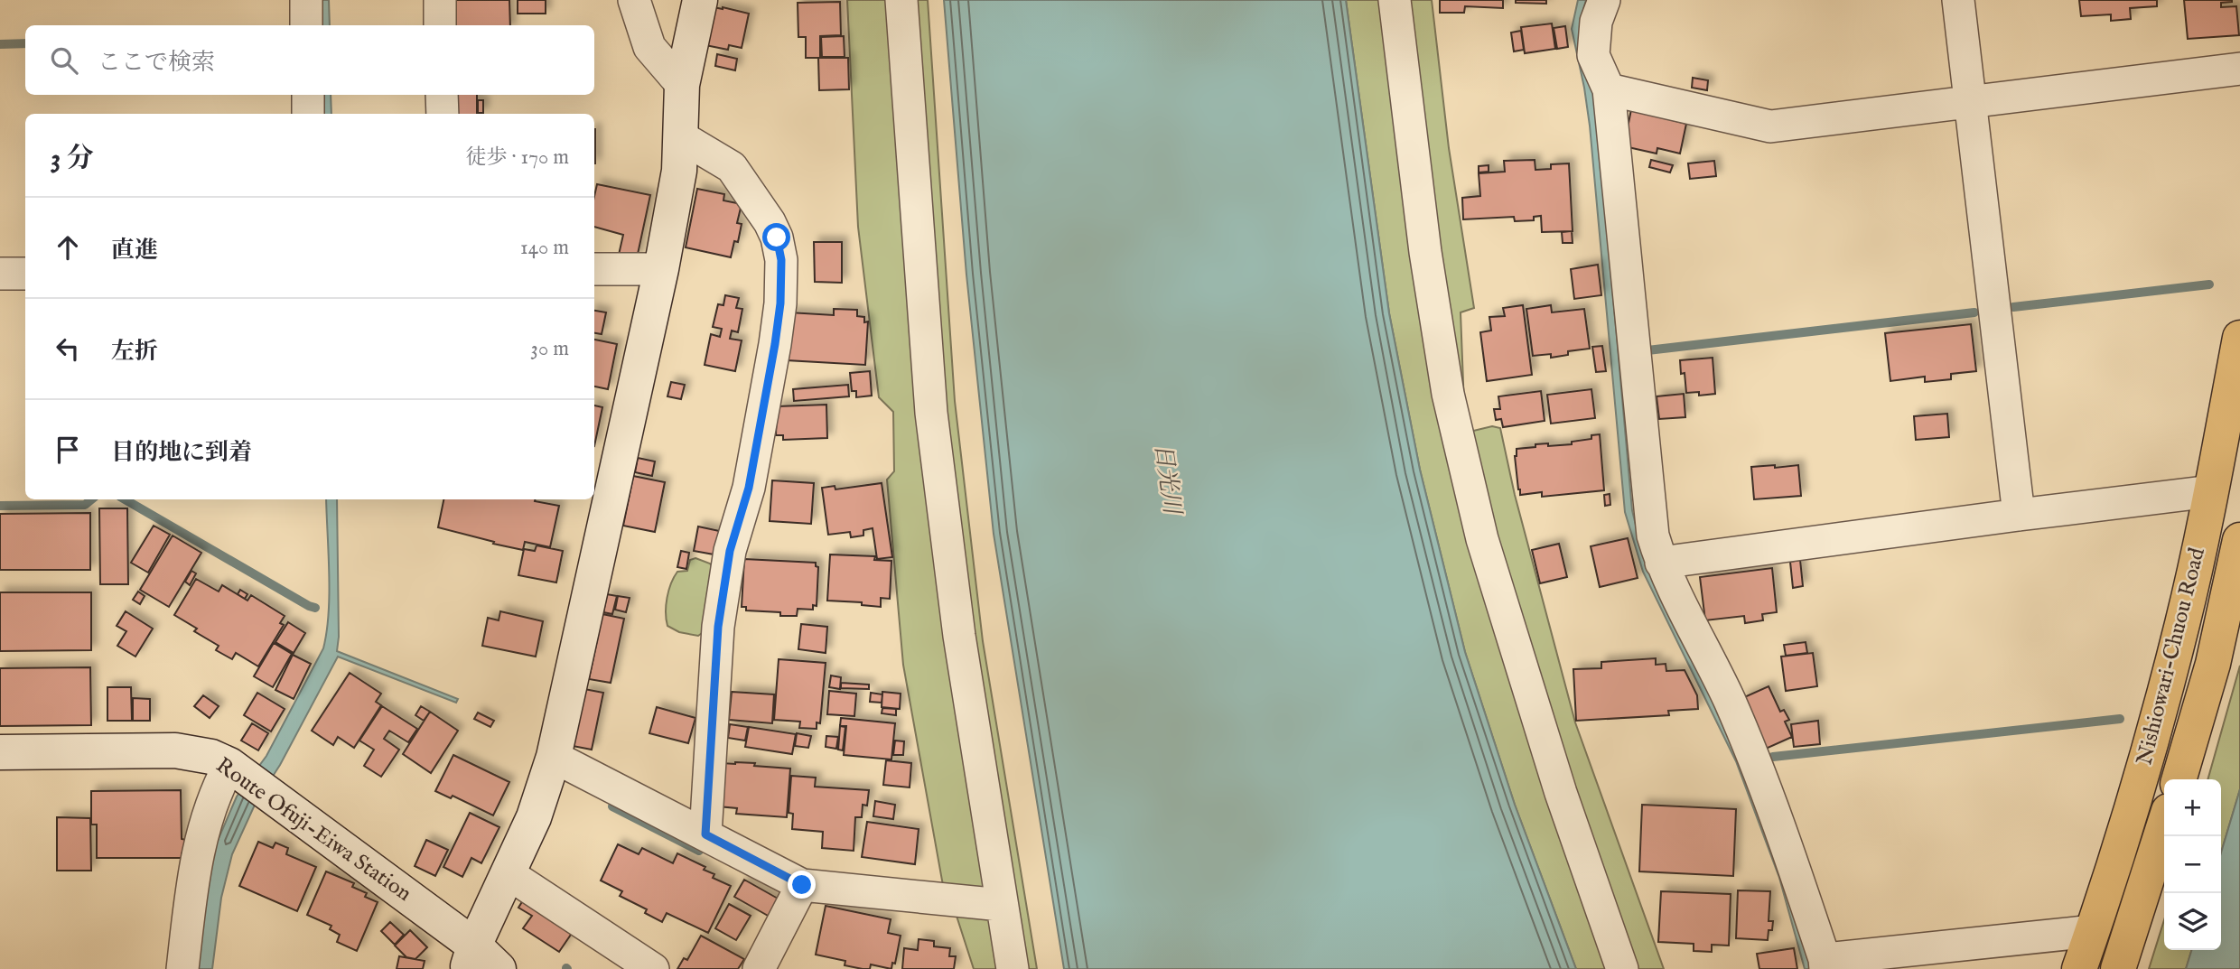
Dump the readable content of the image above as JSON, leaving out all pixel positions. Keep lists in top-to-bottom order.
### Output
{
  "streets": {
    "main road": ["Nishiowari-Chuou Road"],
    "street": ["Route Ofuji-Eiwa Station"]
  },
  "water": ["日光川"],
  "page": {
    "search": "ここで検索",
    "heading": ["3 分", "徒歩 · 170 m"],
    "list": [
      ["直進", "140 m"],
      ["左折", "30 m"],
      "目的地に到着"
    ],
    "map_buttons": ["+", "−"]
  }
}
